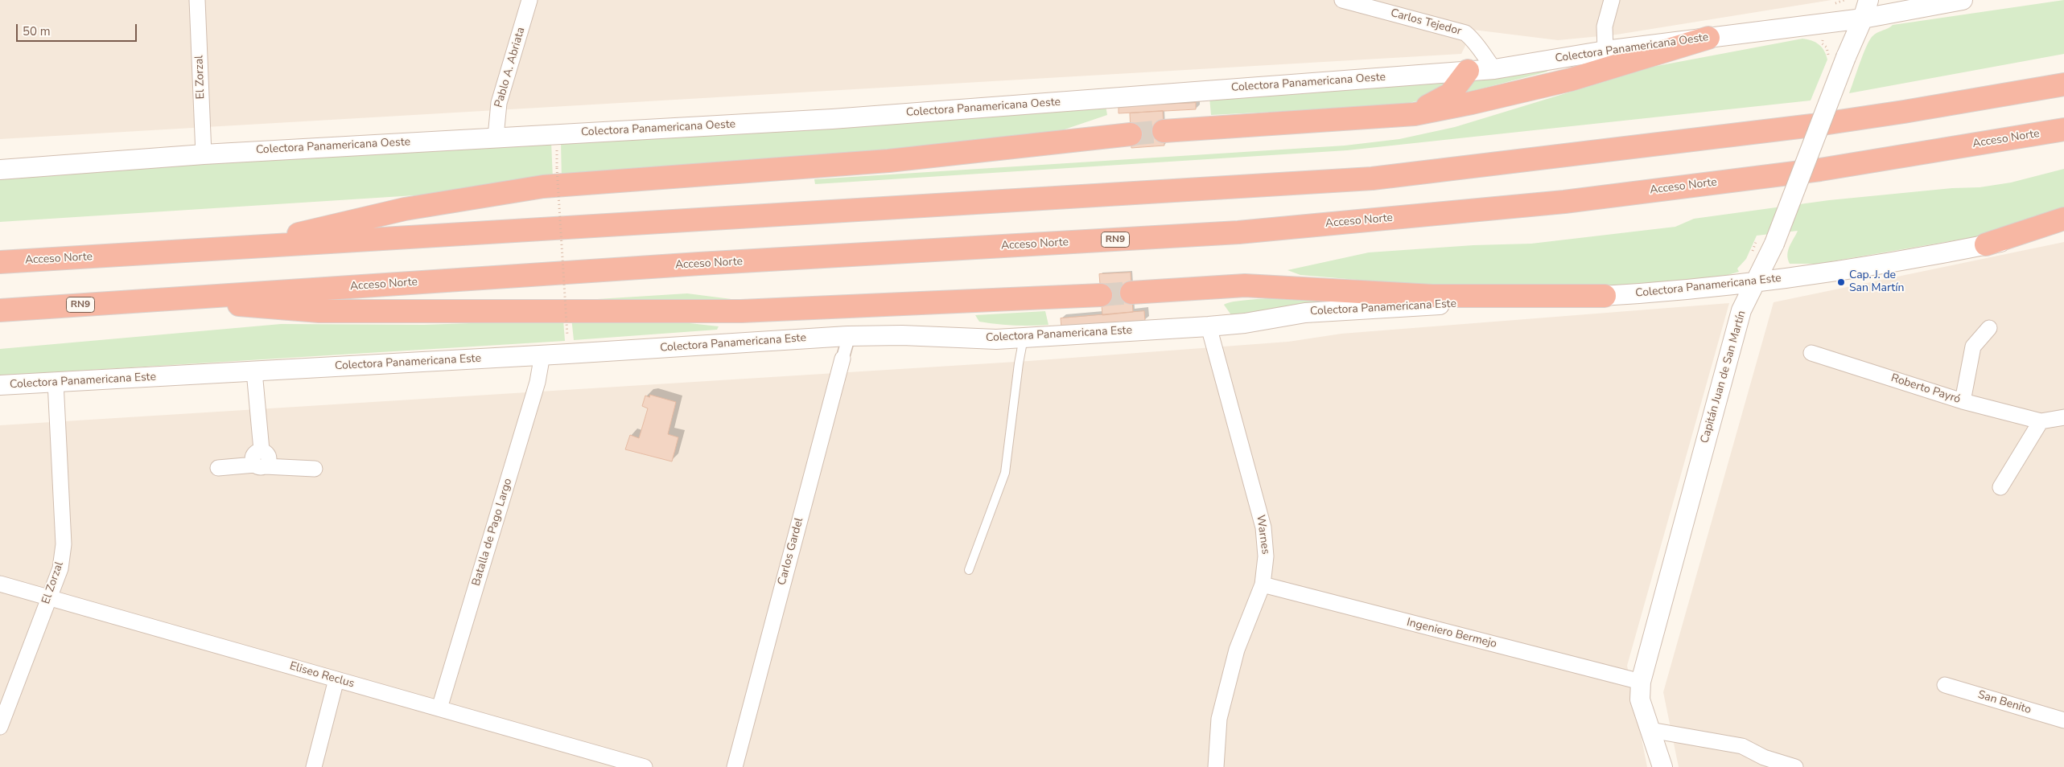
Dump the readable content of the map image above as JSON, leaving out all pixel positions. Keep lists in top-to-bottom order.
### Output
{
  "streets": {
    "highway": ["Acceso Norte", "RN9"],
    "street": [
      "Carlos Tejedor",
      "Colectora Panamericana Oeste",
      "Pablo A. Abriata",
      "El Zorzal",
      "Colectora Panamericana Este",
      "Capitán Juan de San Martín",
      "Roberto Payró",
      "Batalla de Pago Largo",
      "Warnes",
      "Carlos Gardel",
      "Ingeniero Bermejo",
      "Eliseo Reclus",
      "San Benito"
    ]
  },
  "crossings": [
    ["Carlos Tejedor", "Colectora Panamericana Oeste"],
    ["Colectora Panamericana Oeste", "Pablo A. Abriata"],
    ["Colectora Panamericana Oeste", "El Zorzal"],
    ["Colectora Panamericana Oeste", "Capitán Juan de San Martín"],
    ["El Zorzal", "Colectora Panamericana Este"],
    ["El Zorzal", "Eliseo Reclus"],
    ["Colectora Panamericana Este", "Capitán Juan de San Martín"],
    ["Colectora Panamericana Este", "Batalla de Pago Largo"],
    ["Colectora Panamericana Este", "Warnes"],
    ["Colectora Panamericana Este", "Carlos Gardel"],
    ["Capitán Juan de San Martín", "Ingeniero Bermejo"],
    ["Batalla de Pago Largo", "Eliseo Reclus"],
    ["Warnes", "Ingeniero Bermejo"]
  ],
  "places": ["Cap. J. de San Martín"],
  "scale_bar": "50 m"
}
